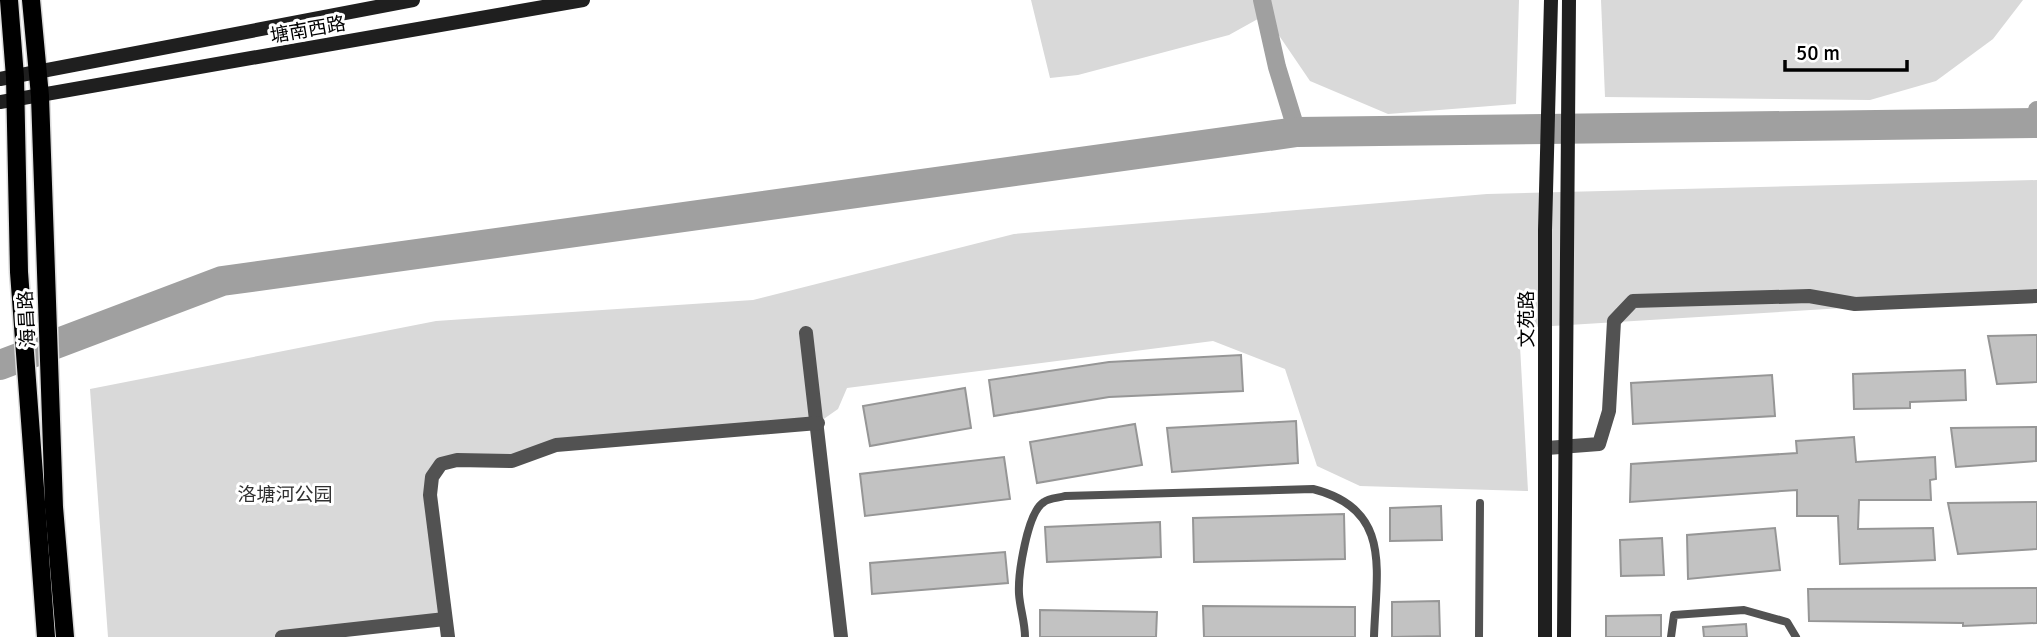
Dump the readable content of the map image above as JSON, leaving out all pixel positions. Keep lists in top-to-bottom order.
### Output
{
  "streets": {
    "main road": ["塘南西路", "海昌路", "文苑路"]
  },
  "crossings": [
    ["塘南西路", "海昌路"]
  ],
  "parks": ["洛塘河公园"],
  "scale_bar": "50 m"
}
